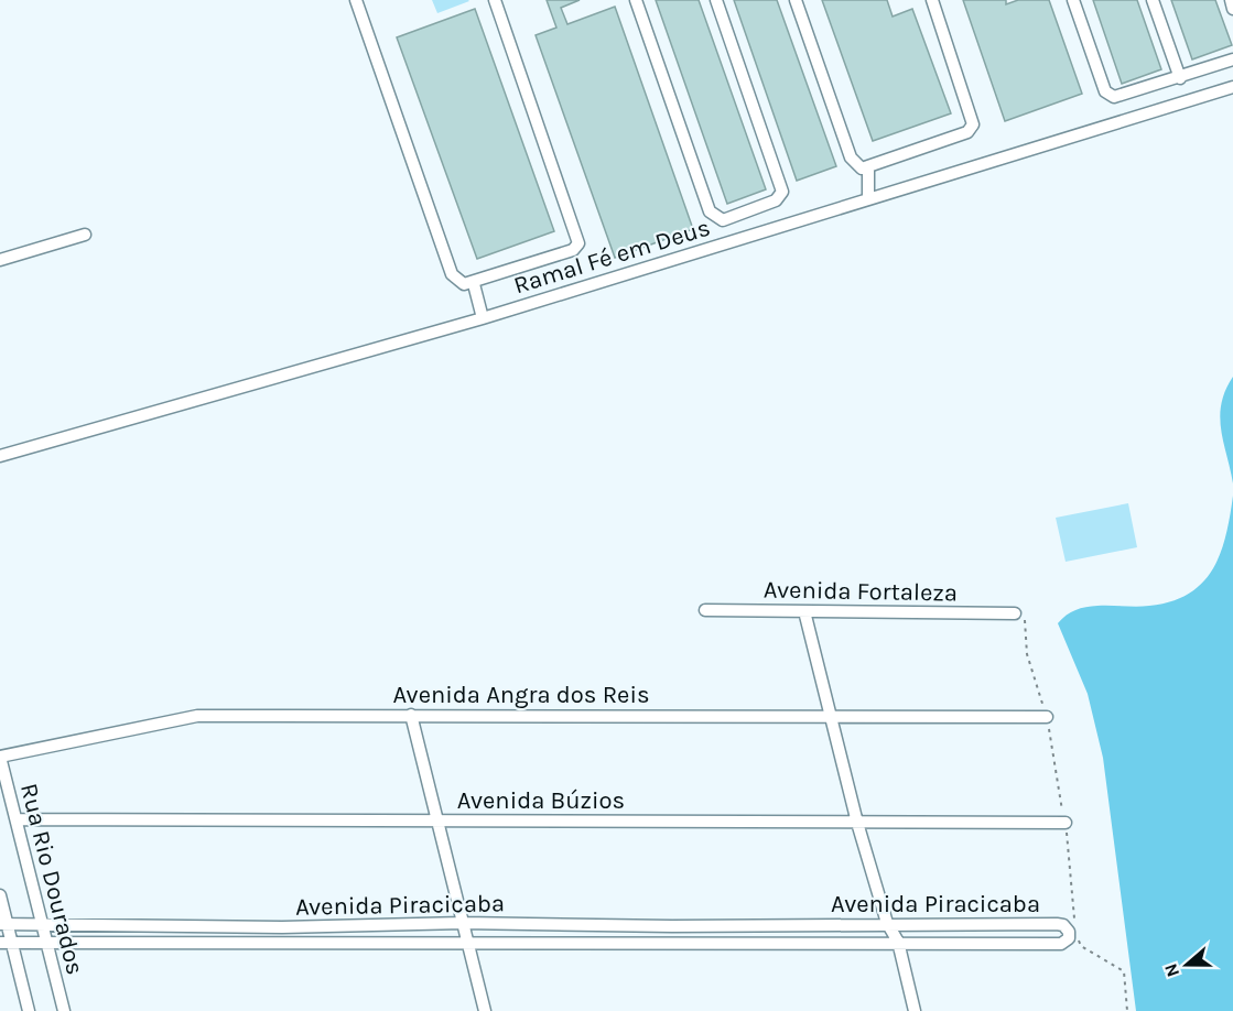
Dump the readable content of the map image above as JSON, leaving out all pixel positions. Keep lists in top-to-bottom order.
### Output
{
  "streets": {
    "street": [
      "Ramal Fé em Deus",
      "Avenida Fortaleza",
      "Avenida Angra dos Reis",
      "Avenida Búzios",
      "Rua Rio Dourados",
      "Avenida Piracicaba"
    ]
  },
  "crossings": [
    ["Avenida Angra dos Reis", "Rua Rio Dourados"],
    ["Avenida Búzios", "Rua Rio Dourados"],
    ["Rua Rio Dourados", "Avenida Piracicaba"]
  ],
  "north": "left"
}
